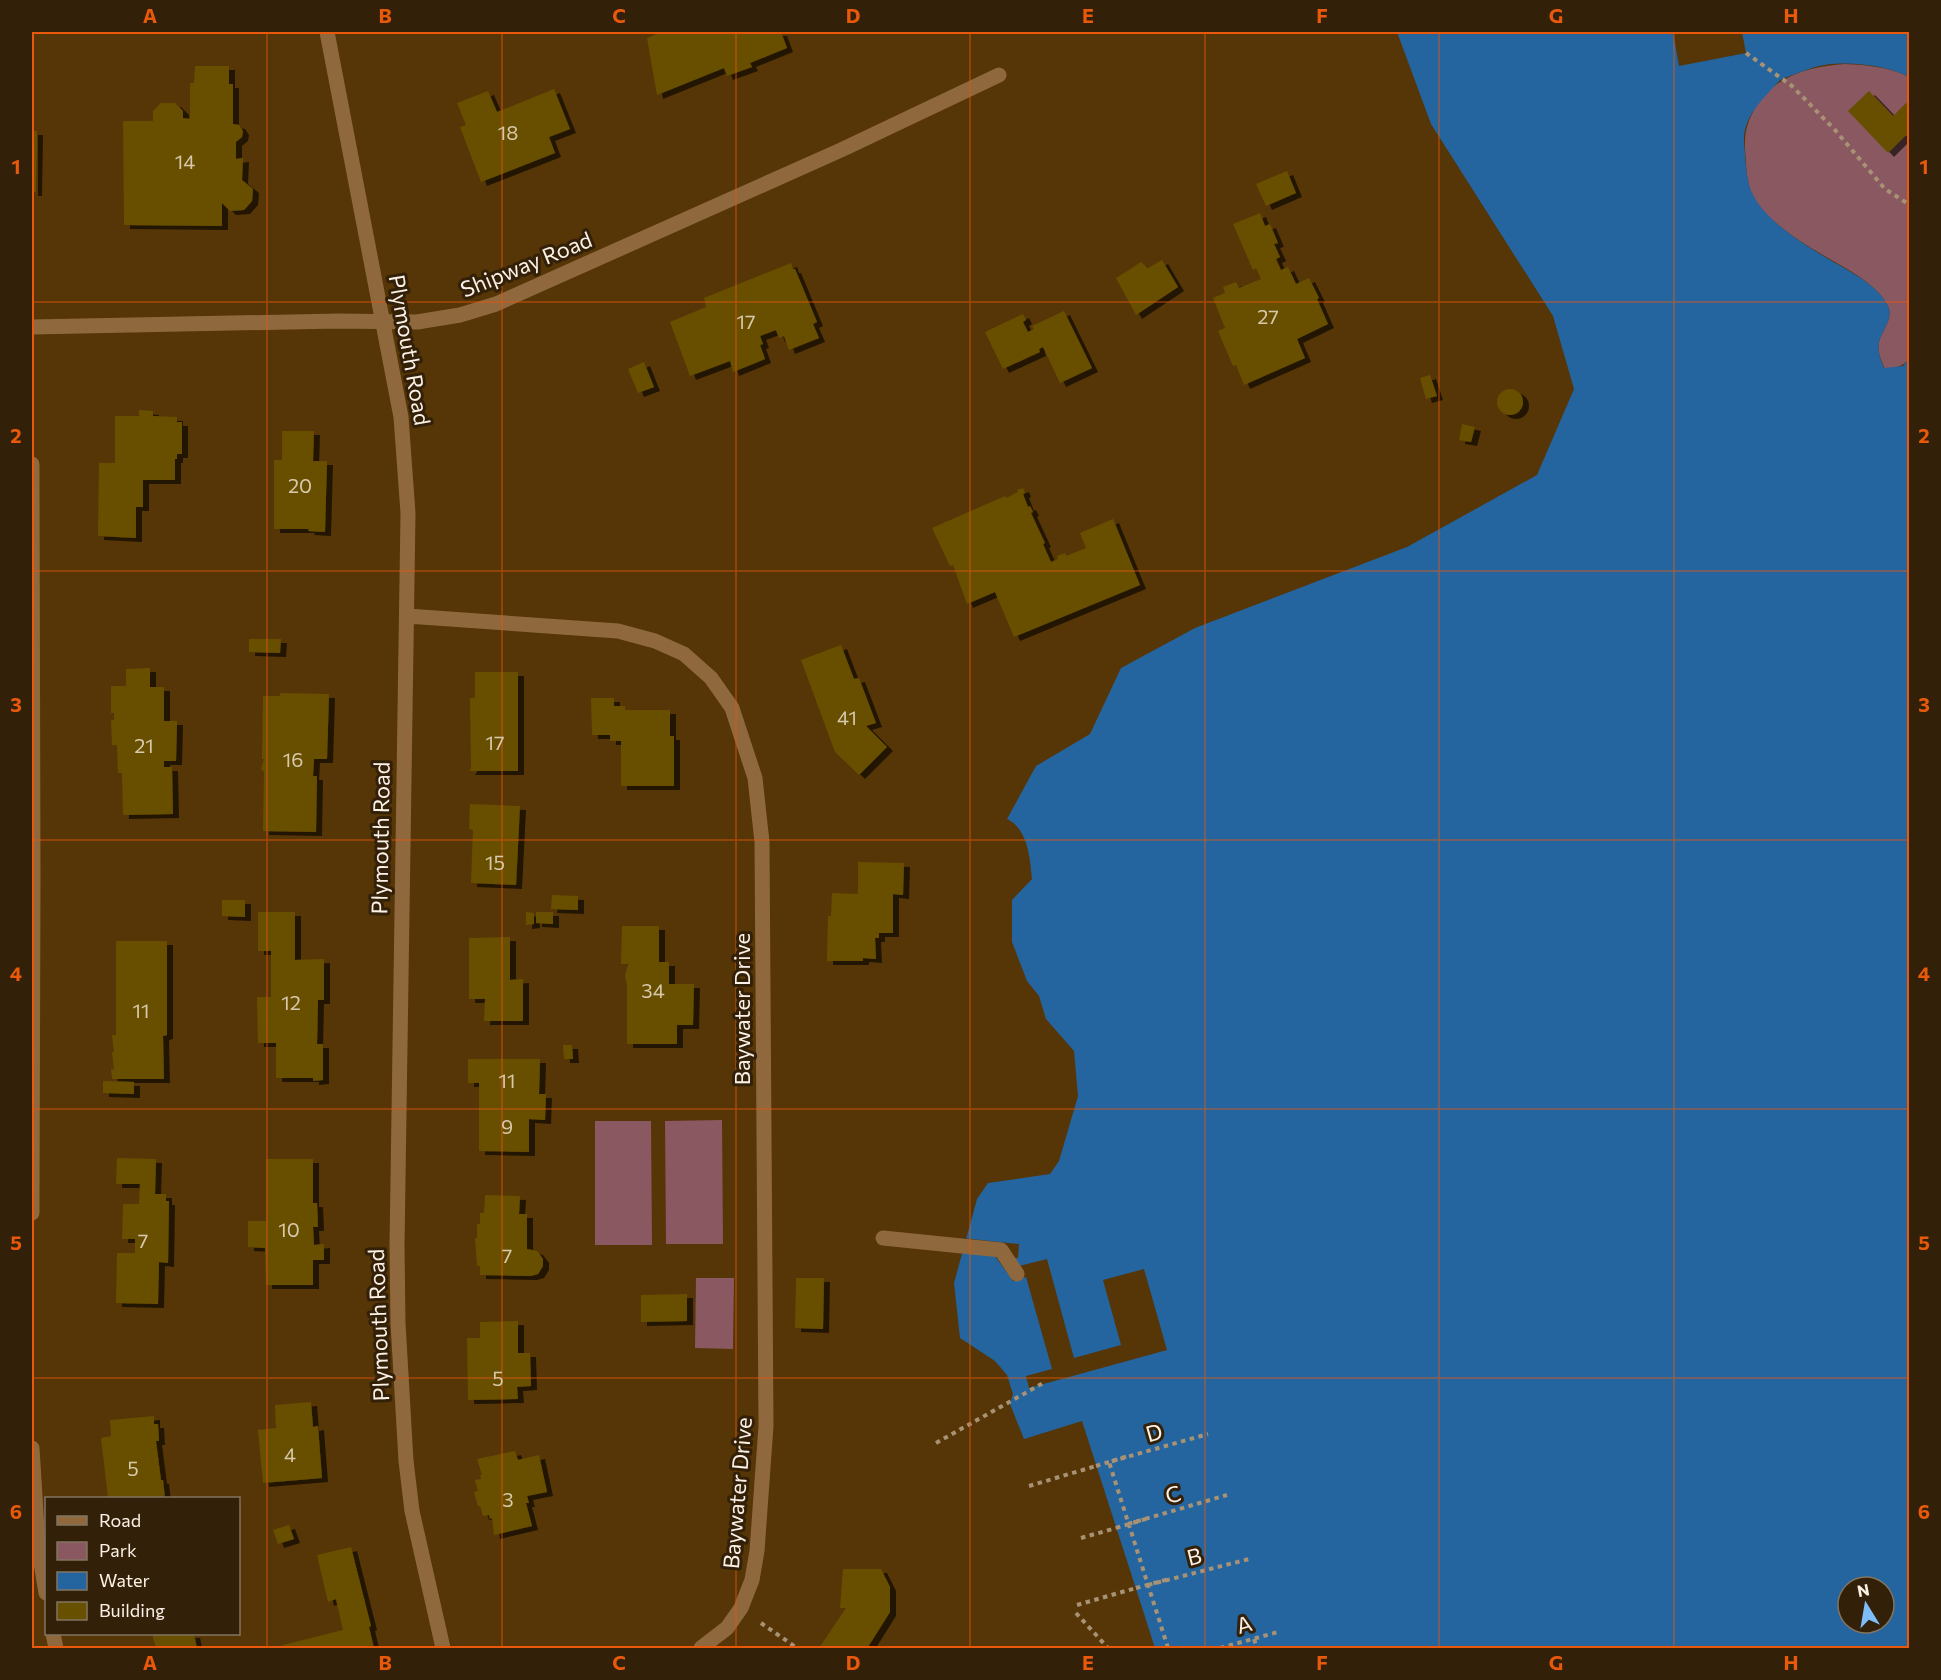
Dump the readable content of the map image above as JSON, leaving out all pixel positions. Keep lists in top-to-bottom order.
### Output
{
  "streets": {
    "street": ["Shipway Road", "Plymouth Road", "Baywater Drive"],
    "path": [
      "D",
      "C",
      "B",
      "A"
    ]
  },
  "crossings": [
    ["Shipway Road", "Plymouth Road"],
    ["Plymouth Road", "Baywater Drive"],
    ["D", "C"]
  ],
  "house_numbers": [
    "18",
    "14",
    "27",
    "17",
    "20",
    "41",
    "17",
    "21",
    "16",
    "15",
    "34",
    "12",
    "11",
    "11",
    "9",
    "10",
    "7",
    "7",
    "5",
    "4",
    "5",
    "3"
  ],
  "legend": [
    "Road",
    "Park",
    "Water",
    "Building"
  ],
  "north": "top",
  "grid": {
    "columns": [
      "A",
      "B",
      "C",
      "D",
      "E",
      "F",
      "G",
      "H"
    ],
    "rows": [
      "1",
      "2",
      "3",
      "4",
      "5",
      "6"
    ]
  }
}
